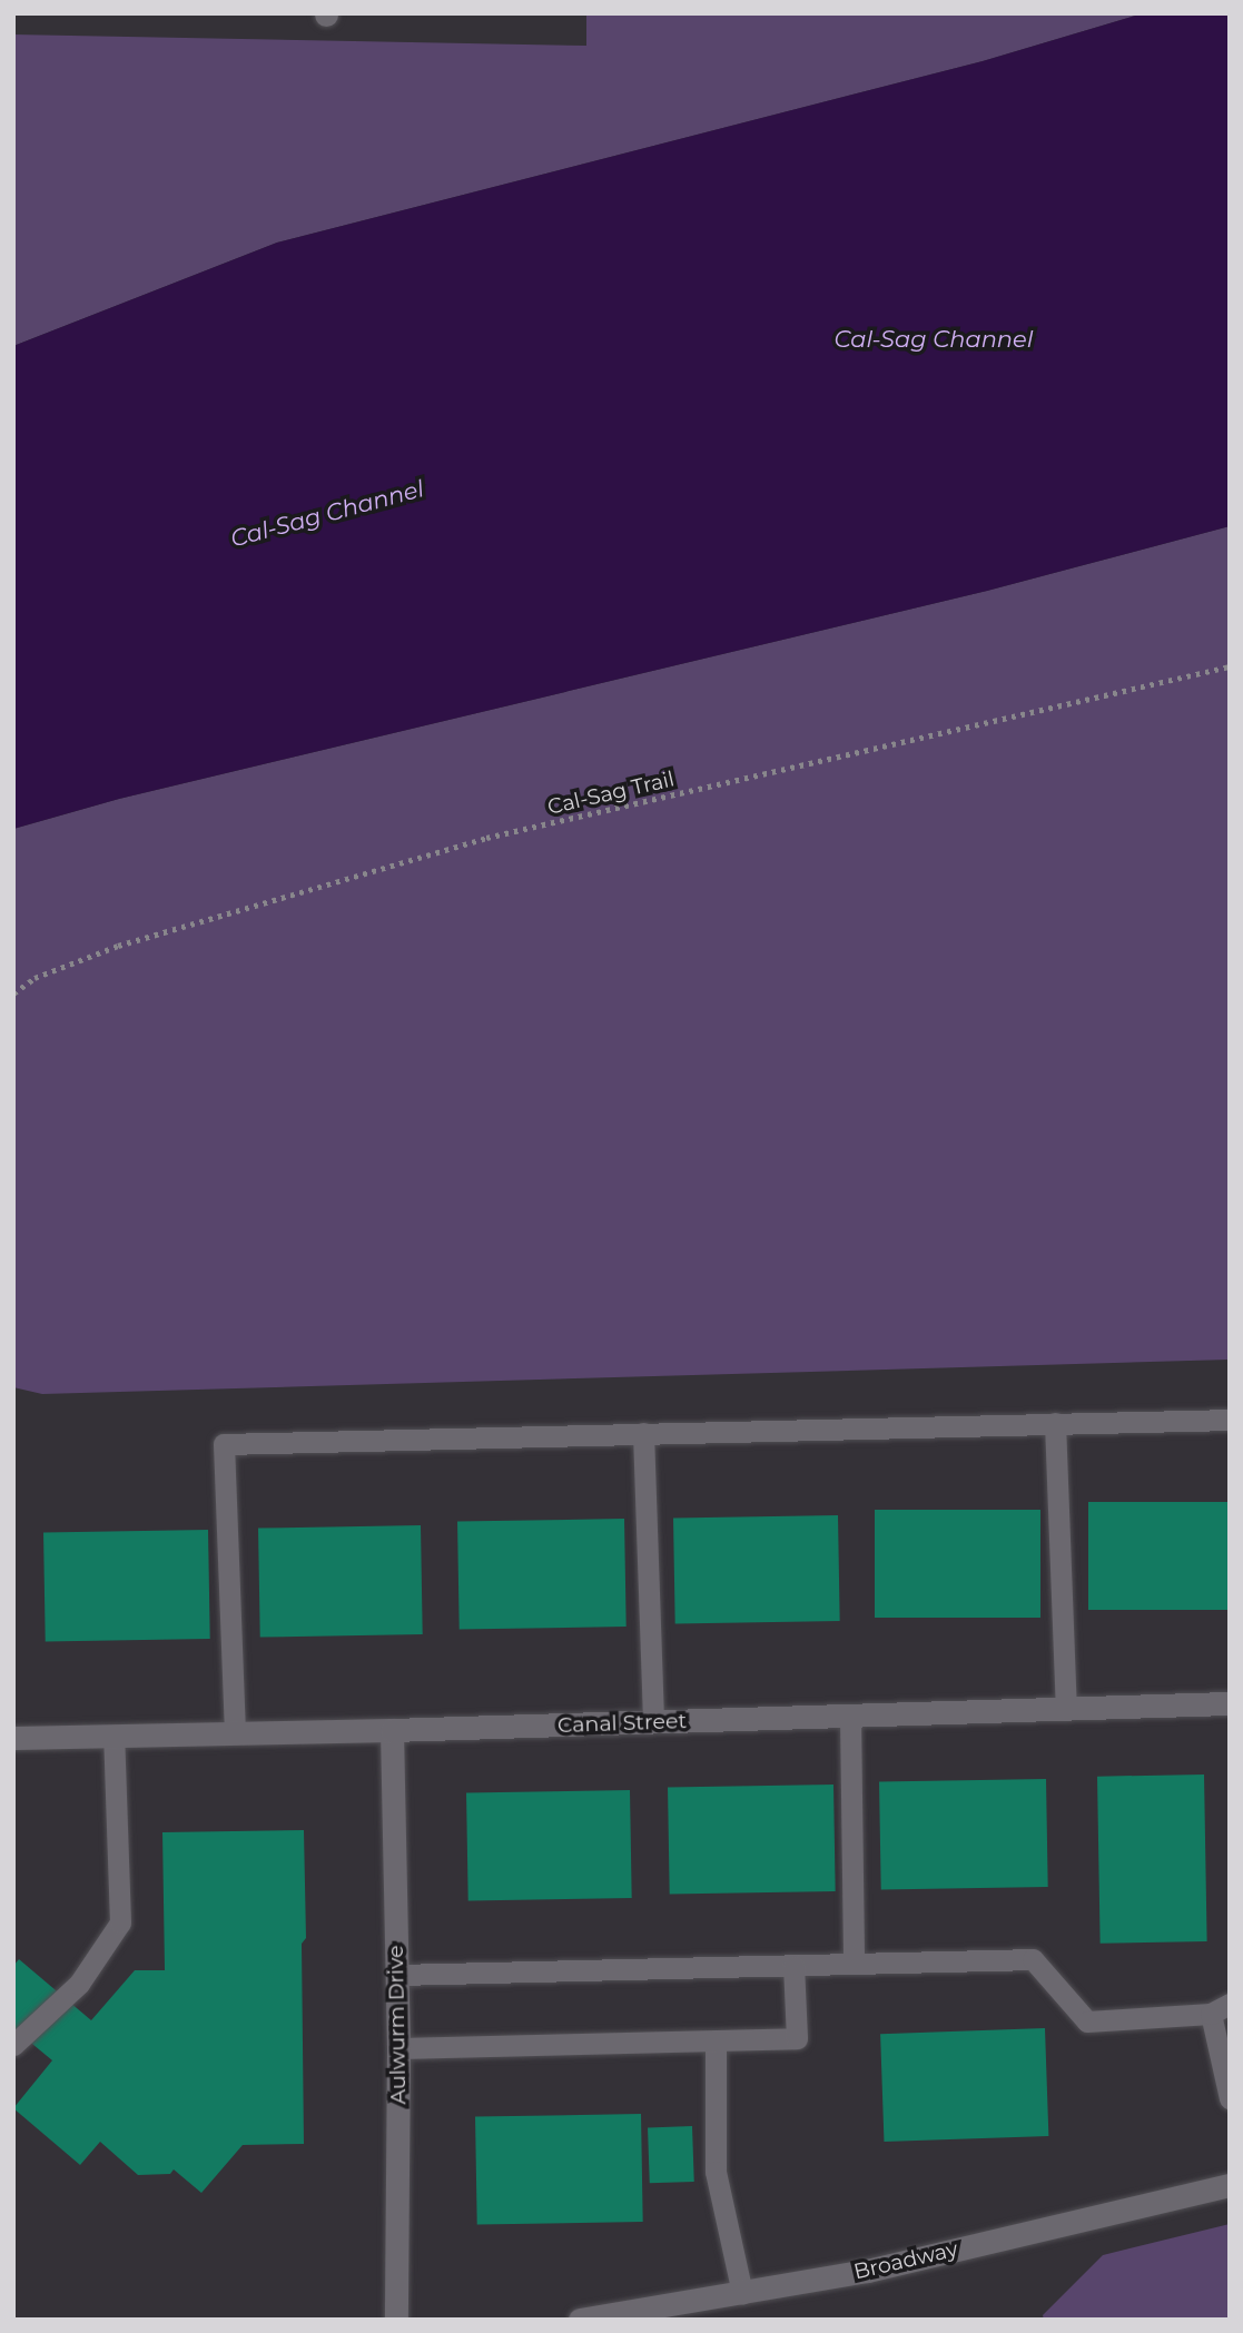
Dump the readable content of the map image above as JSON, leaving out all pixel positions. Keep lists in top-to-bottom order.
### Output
{
  "streets": {
    "street": ["Canal Street", "Aulwurm Drive", "Broadway"],
    "path": ["Cal-Sag Trail"]
  },
  "crossings": [
    ["Canal Street", "Aulwurm Drive"]
  ],
  "water": ["Cal-Sag Channel"]
}
